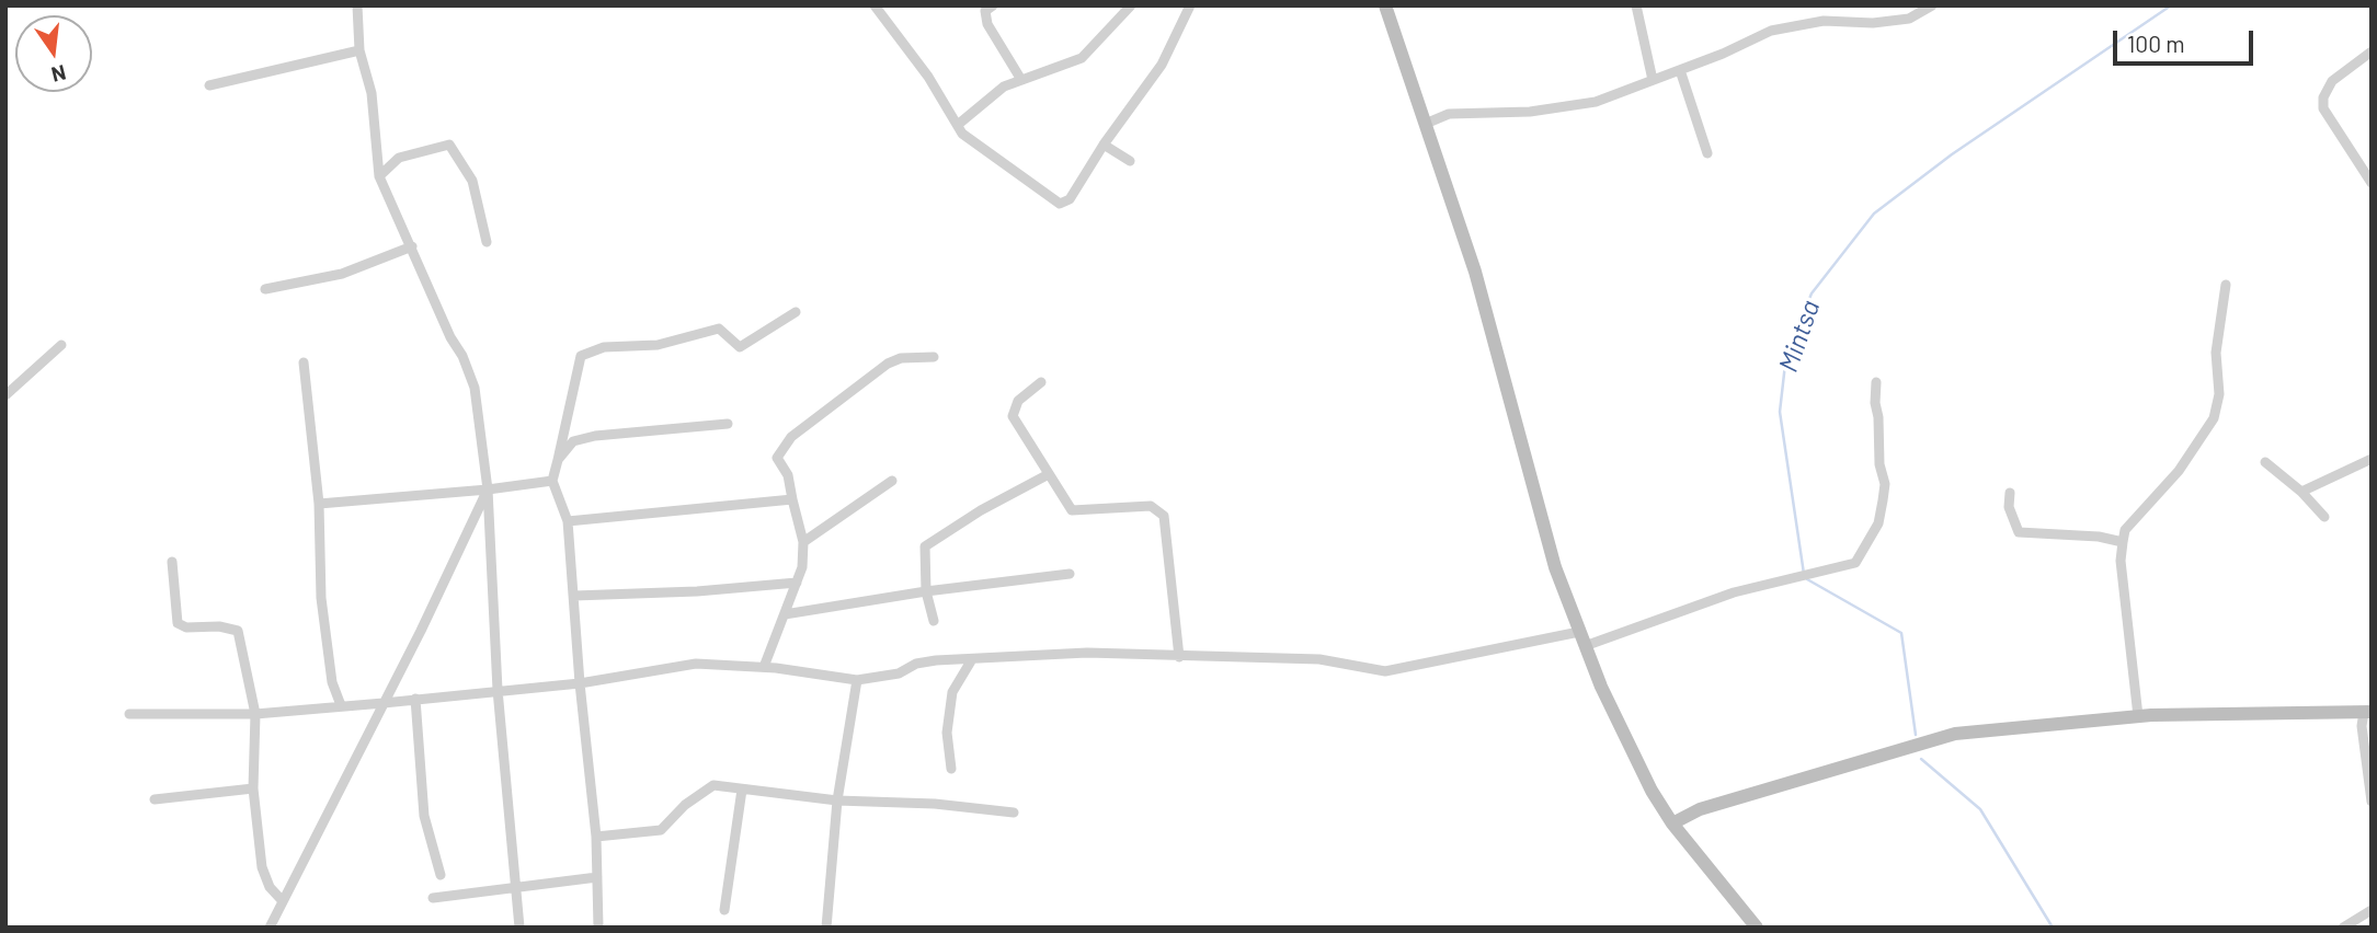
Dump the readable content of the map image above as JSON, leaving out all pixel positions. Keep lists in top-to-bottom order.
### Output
{
  "water": ["Mintsa"],
  "scale_bar": "100 m",
  "north": "bottom"
}
